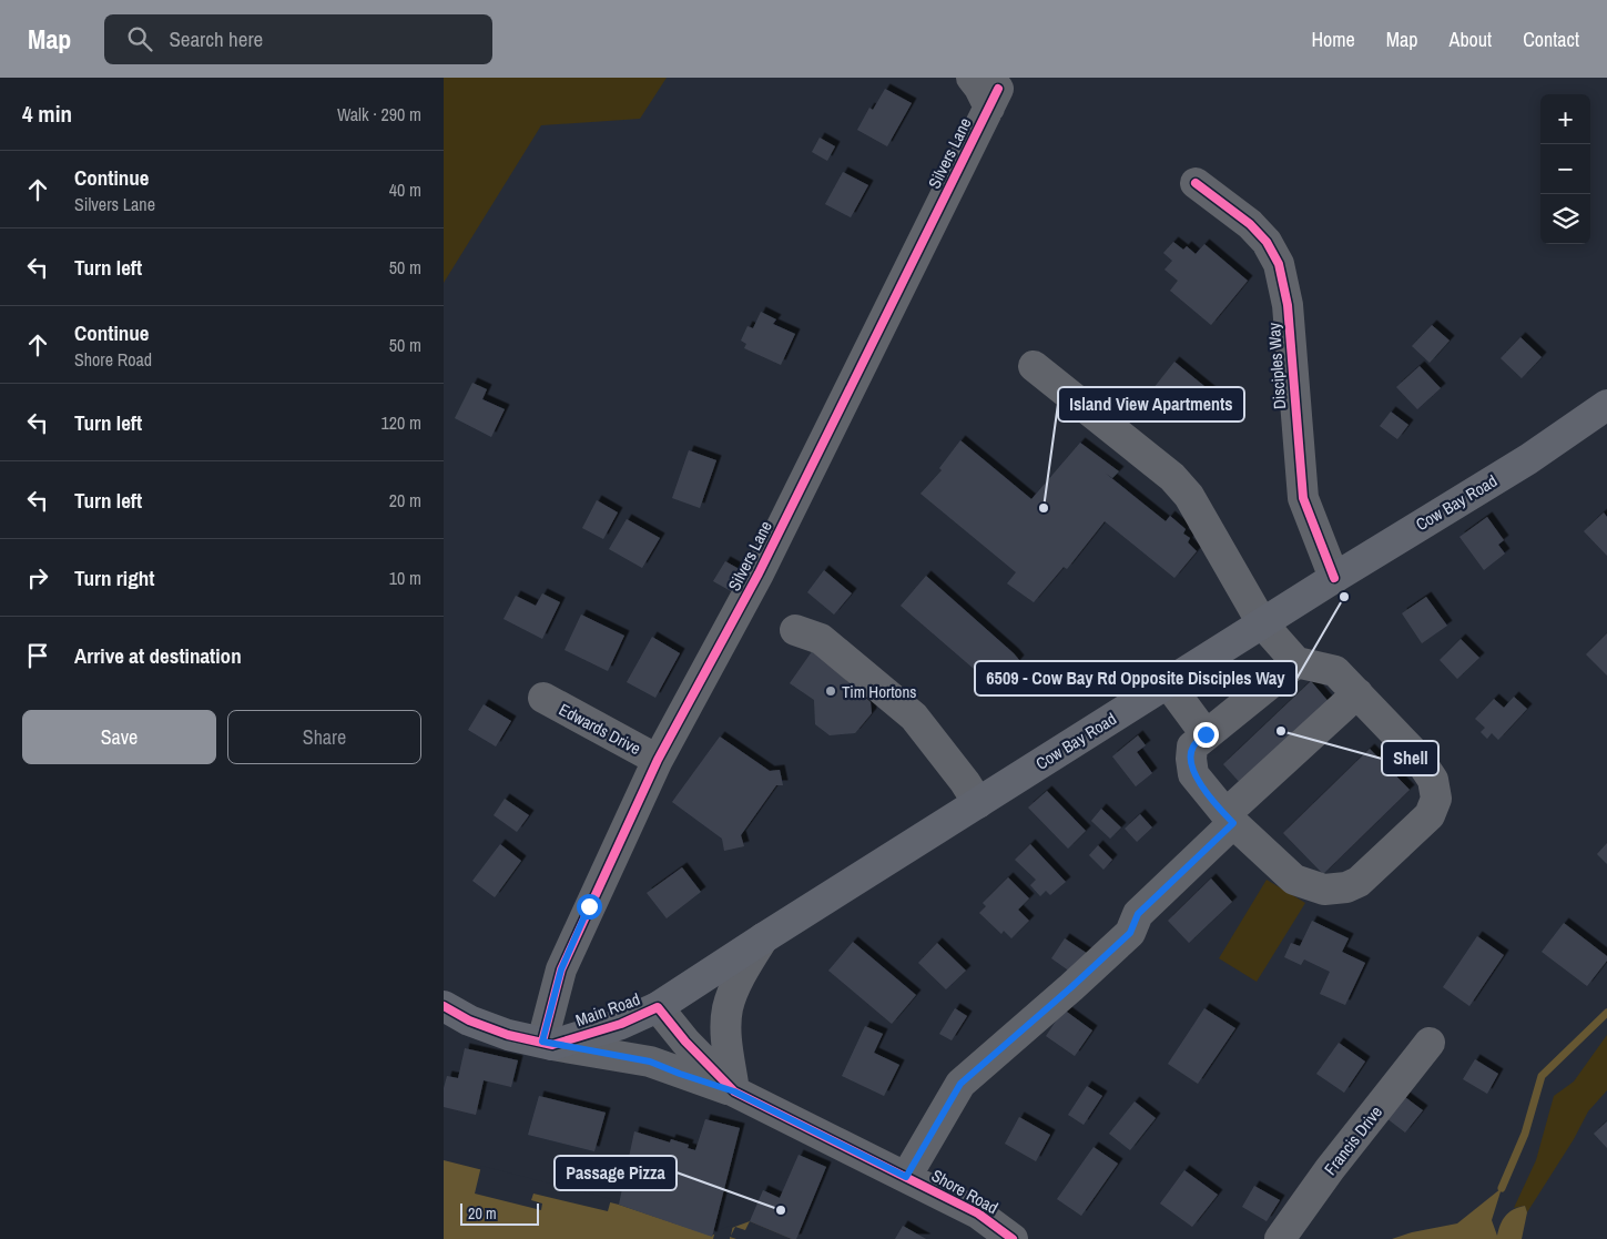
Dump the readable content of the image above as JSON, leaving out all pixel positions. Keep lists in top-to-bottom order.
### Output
{
  "streets": {
    "main road": ["Cow Bay Road", "Main Road"],
    "street": [
      "Silvers Lane",
      "Disciples Way",
      "Edwards Drive",
      "Francis Drive",
      "Shore Road"
    ]
  },
  "crossings": [
    ["Silvers Lane", "Edwards Drive"],
    ["Silvers Lane", "Main Road"],
    ["Disciples Way", "Cow Bay Road"],
    ["Cow Bay Road", "Main Road"],
    ["Cow Bay Road", "Shore Road"],
    ["Main Road", "Shore Road"]
  ],
  "places": [
    "Island View Apartments",
    "6509 - Cow Bay Rd Opposite Disciples Way",
    "Tim Hortons",
    "Shell",
    "Passage Pizza"
  ],
  "scale_bar": "20 m",
  "page": {
    "header": "Map",
    "search": "Search here",
    "nav": [
      "Home",
      "Map",
      "About",
      "Contact"
    ],
    "heading": ["4 min", "Walk · 290 m"],
    "map_buttons": ["+", "−"],
    "list": [
      ["Continue", "Silvers Lane", "40 m"],
      ["Turn left", "50 m"],
      ["Continue", "Shore Road", "50 m"],
      ["Turn left", "120 m"],
      ["Turn left", "20 m"],
      ["Turn right", "10 m"],
      "Arrive at destination"
    ],
    "buttons": ["Save", "Share"],
    "scale": "20 m"
  }
}
